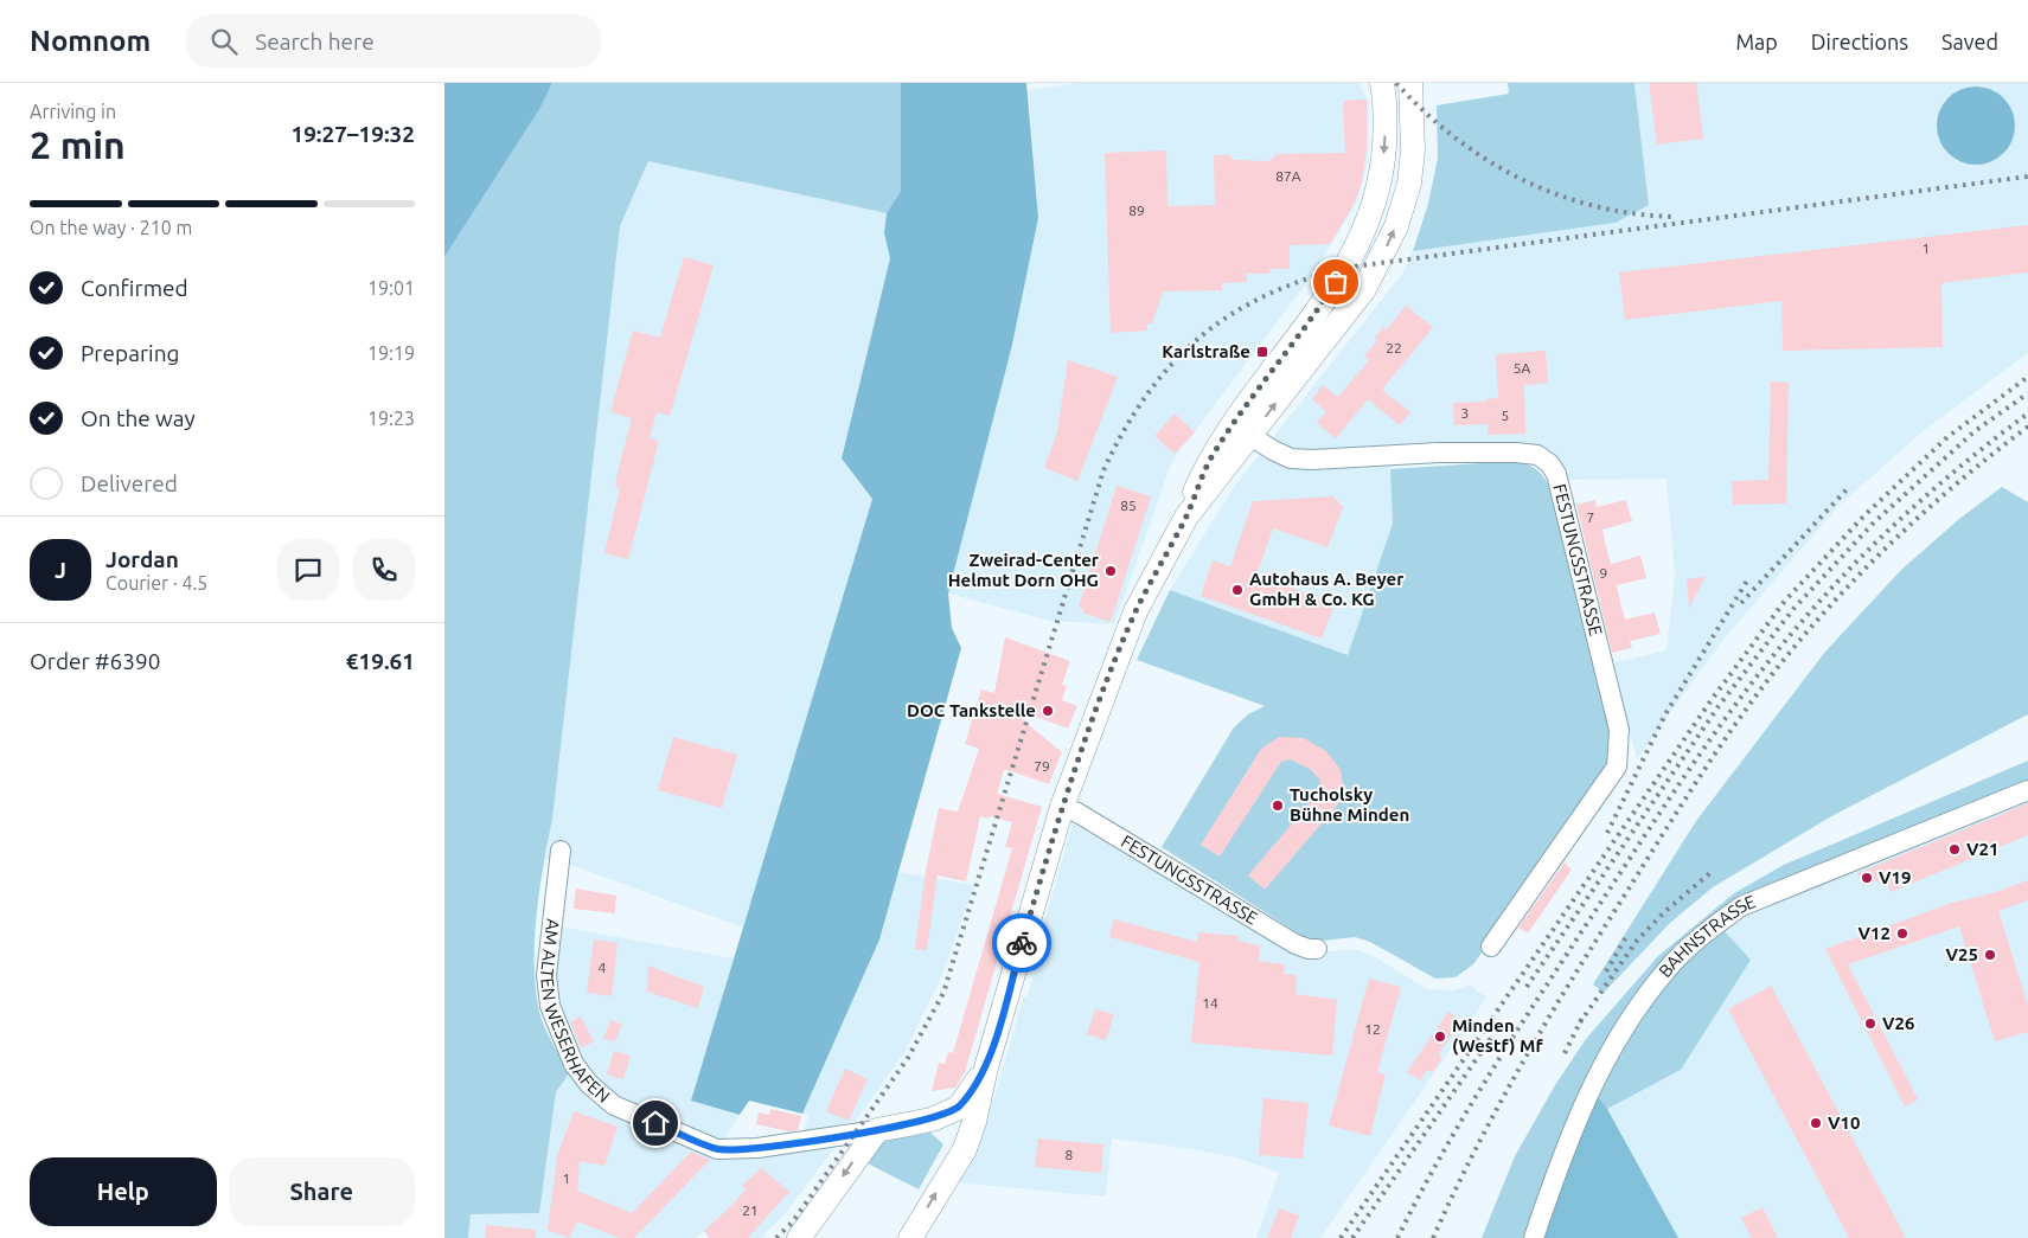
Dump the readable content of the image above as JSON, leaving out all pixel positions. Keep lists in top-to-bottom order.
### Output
{
  "streets": {
    "street": ["FESTUNGSSTRASSE", "BAHNSTRASSE", "AM ALTEN WESERHAFEN"]
  },
  "places": {
    "transit": ["Karlstraße"],
    "other": [
      "Zweirad-Center Helmut Dorn OHG",
      "Autohaus A. Beyer GmbH & Co. KG",
      "DOC Tankstelle",
      "Tucholsky Bühne Minden",
      "V21",
      "V19",
      "V12",
      "V25",
      "V26",
      "Minden (Westf) Mf",
      "V10"
    ]
  },
  "house_numbers": [
    "87A",
    "89",
    "1",
    "22",
    "5A",
    "3",
    "5",
    "85",
    "7",
    "9",
    "79",
    "4",
    "14",
    "12",
    "8",
    "1",
    "21"
  ],
  "page": {
    "header": "Nomnom",
    "search": "Search here",
    "nav": ["Map", "Directions", "Saved"],
    "heading": ["2 min", "Arriving in", "19:27–19:32"],
    "panel": [
      "Jordan",
      "Courier · 4.5",
      "Order #6390",
      "€19.61"
    ],
    "bar": "On the way · 210 m",
    "list": [
      ["Confirmed", "19:01"],
      ["Preparing", "19:19"],
      ["On the way", "19:23"],
      "Delivered"
    ],
    "round": "J",
    "buttons": ["Help", "Share"]
  }
}
